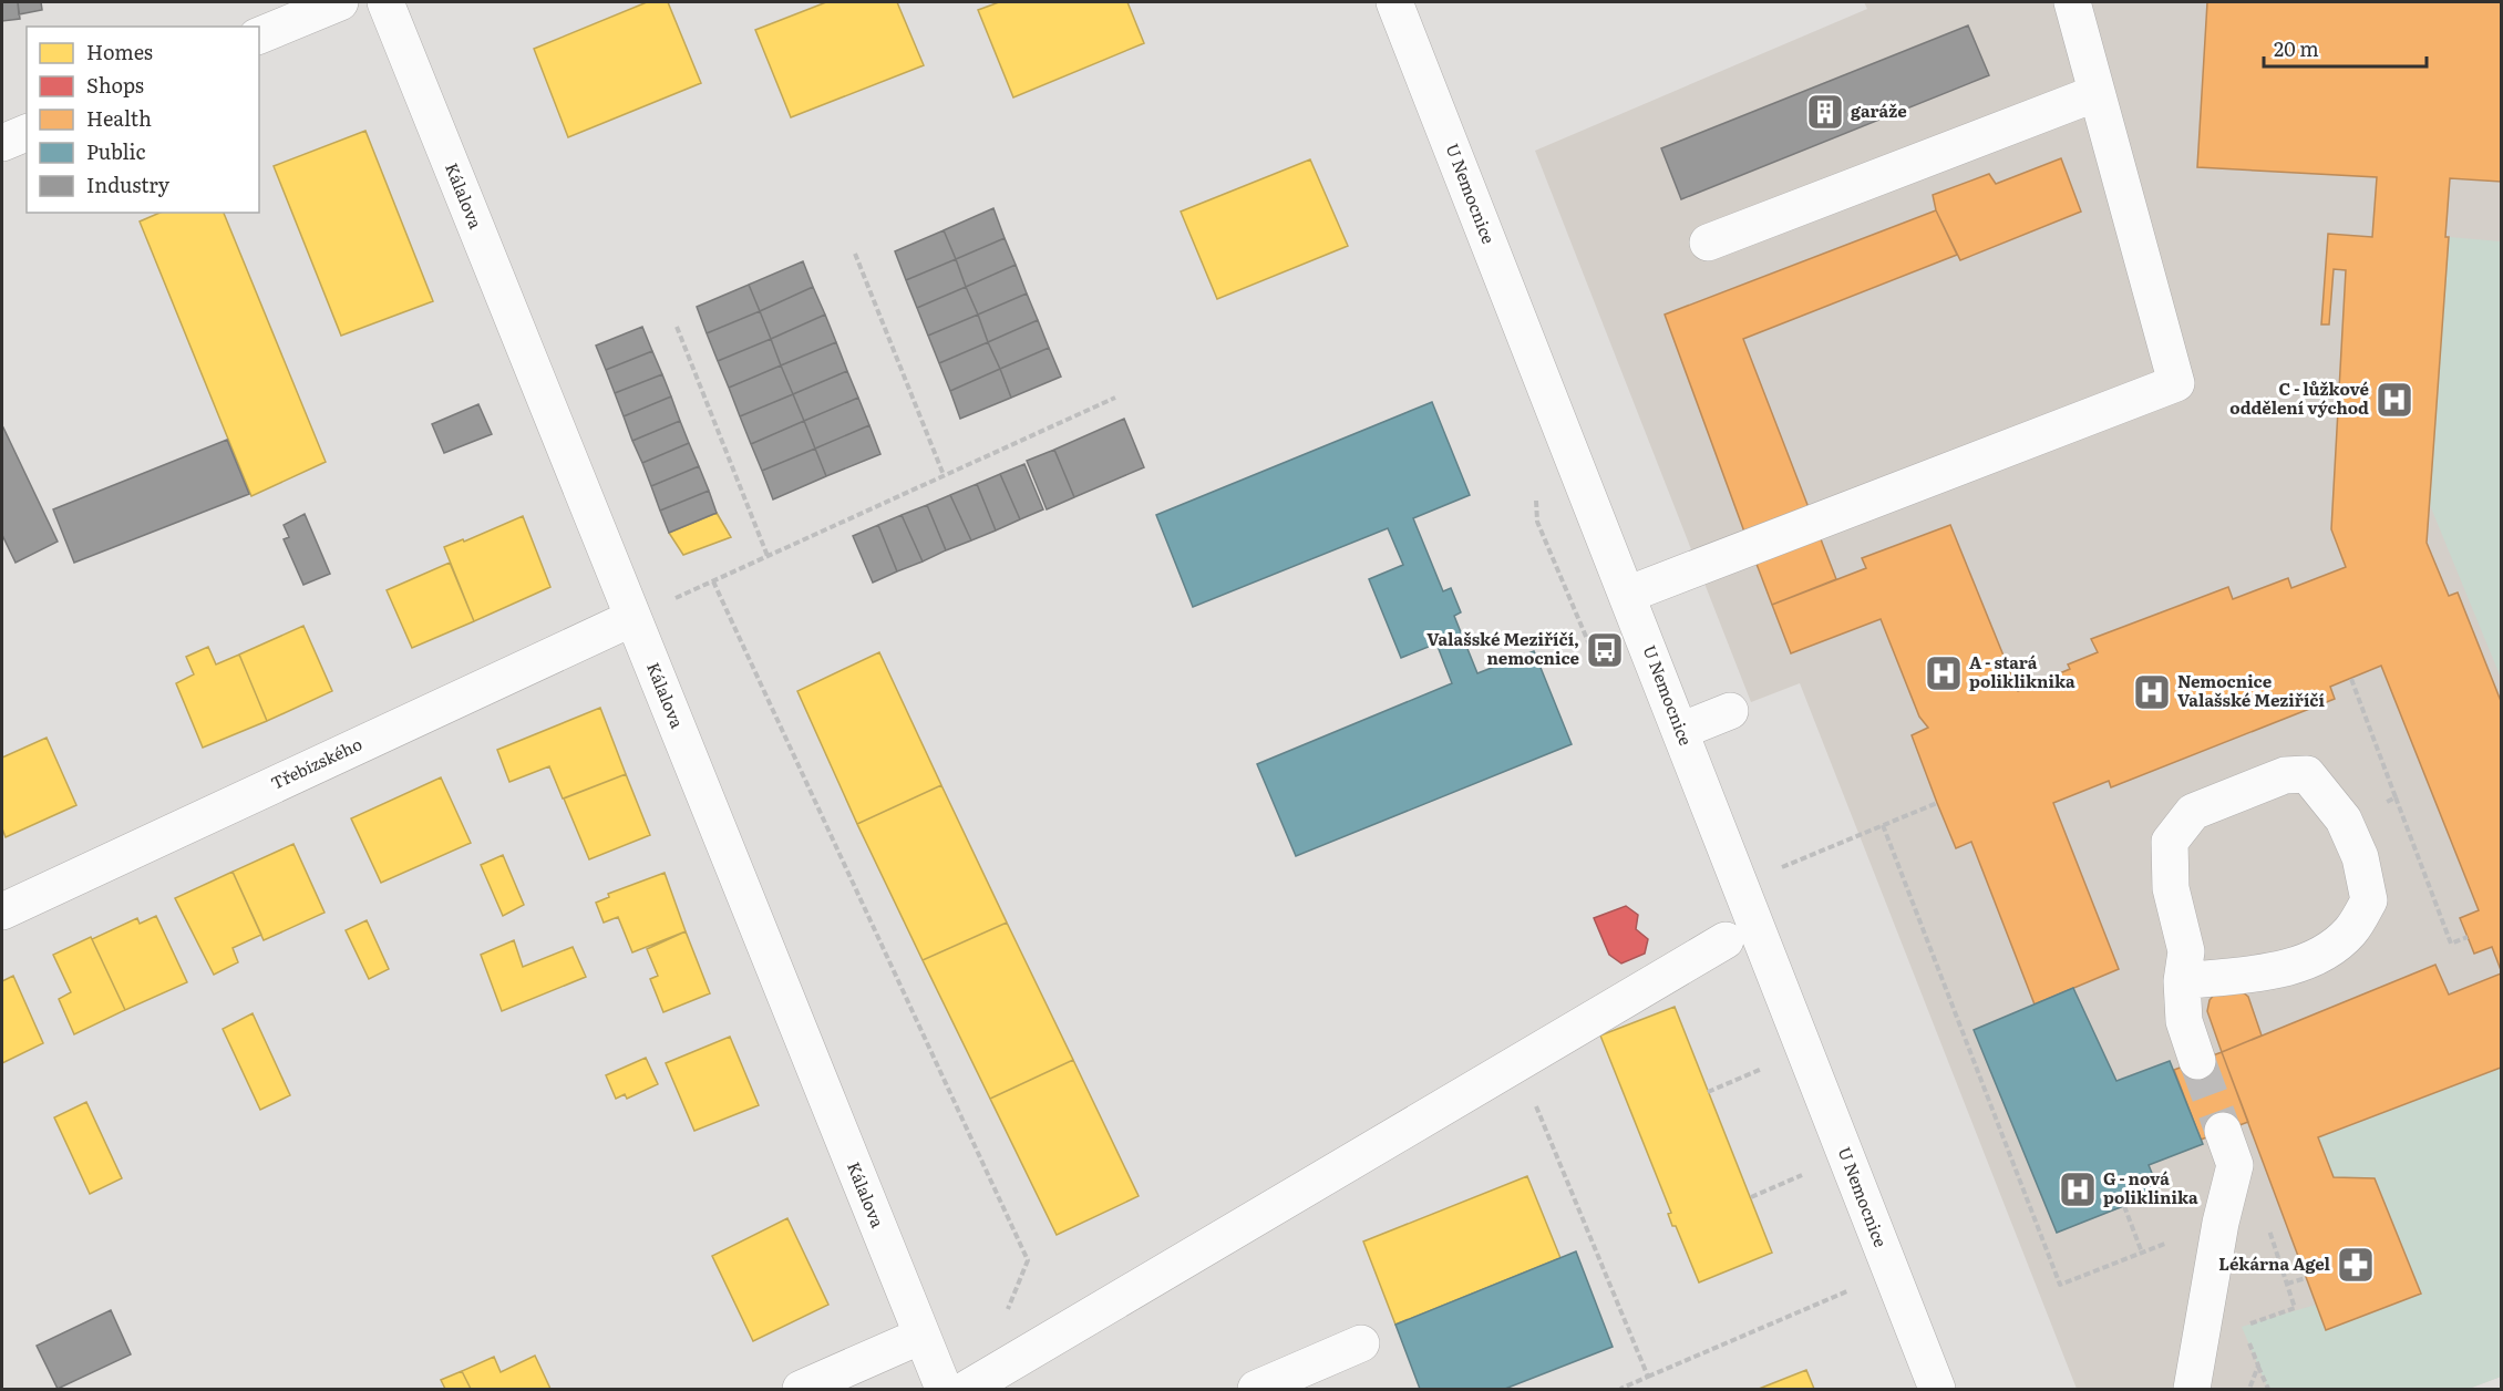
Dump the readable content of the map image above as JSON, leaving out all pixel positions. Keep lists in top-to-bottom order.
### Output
{
  "streets": {
    "street": ["U Nemocnice", "Kálalova", "Třebízského"]
  },
  "crossings": [
    ["Kálalova", "Třebízského"]
  ],
  "places": {
    "building": ["garáže"],
    "hospital": [
      "C - lůžkové oddělení východ",
      "A - stará polikliknika",
      "Nemocnice Valašské Meziříčí",
      "G - nová poliklinika"
    ],
    "bus stop": ["Valašské Meziříčí, nemocnice"],
    "pharmacy": ["Lékárna Agel"]
  },
  "legend": [
    "Homes",
    "Shops",
    "Health",
    "Public",
    "Industry"
  ],
  "scale_bar": "20 m"
}
